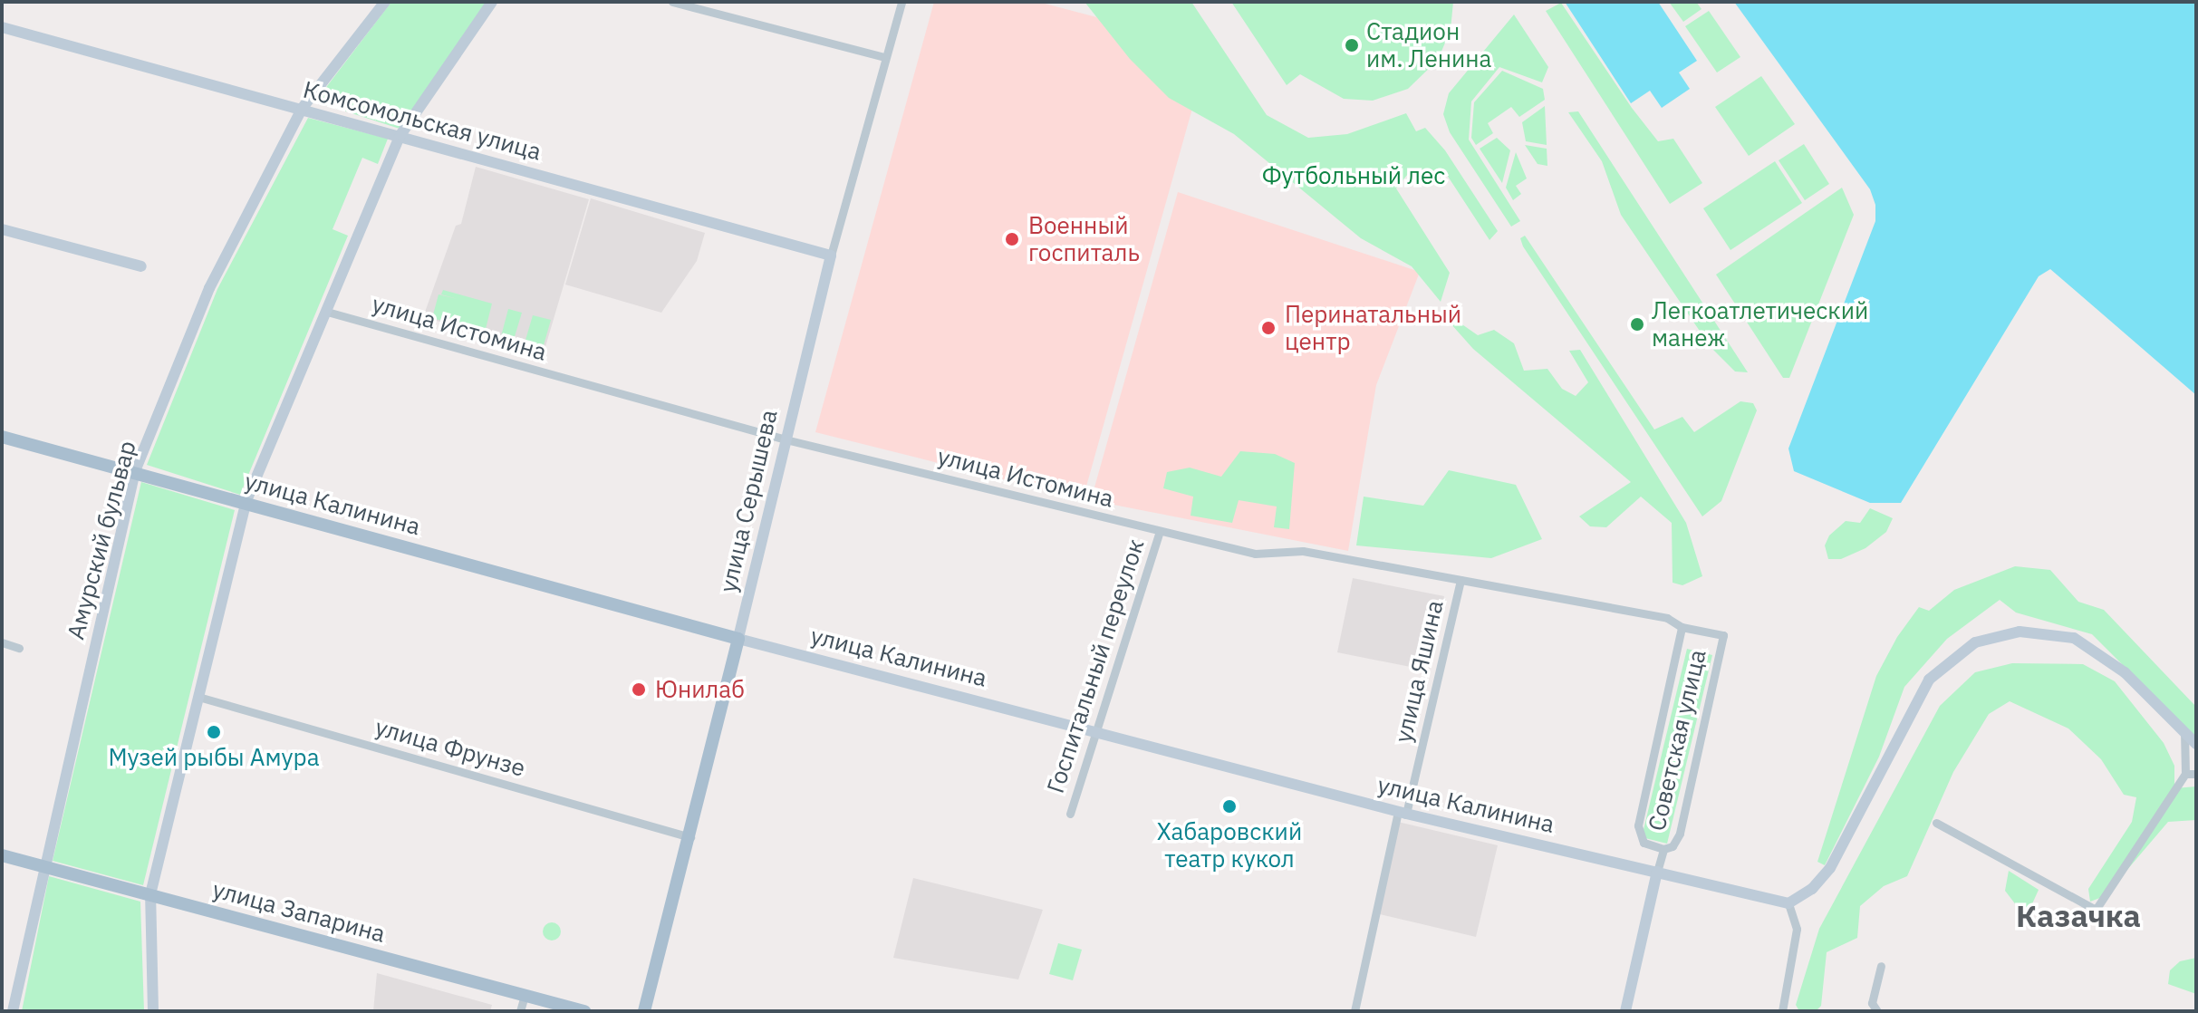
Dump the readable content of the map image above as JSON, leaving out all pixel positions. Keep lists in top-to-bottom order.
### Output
{
  "streets": {
    "main road": ["улица Серышева", "улица Калинина", "улица Запарина"],
    "street": [
      "Комсомольская улица",
      "улица Истомина",
      "Амурский бульвар",
      "Госпитальный переулок",
      "улица Яшина",
      "Советская улица",
      "улица Фрунзе"
    ]
  },
  "crossings": [
    ["Комсомольская улица", "улица Серышева"],
    ["Комсомольская улица", "Амурский бульвар"],
    ["улица Истомина", "улица Серышева"],
    ["улица Истомина", "Госпитальный переулок"],
    ["улица Истомина", "улица Яшина"],
    ["улица Истомина", "Советская улица"],
    ["улица Серышева", "улица Калинина"],
    ["улица Серышева", "улица Фрунзе"],
    ["улица Калинина", "Амурский бульвар"],
    ["улица Калинина", "Госпитальный переулок"],
    ["улица Калинина", "улица Яшина"],
    ["улица Калинина", "Советская улица"],
    ["Амурский бульвар", "улица Запарина"]
  ],
  "districts": ["Казачка"],
  "parks": ["Футбольный лес"],
  "places": [
    "Стадион им. Ленина",
    "Военный госпиталь",
    "Легкоатлетический манеж",
    "Перинатальный центр",
    "Юнилаб",
    "Музей рыбы Амура",
    "Хабаровский театр кукол"
  ]
}
